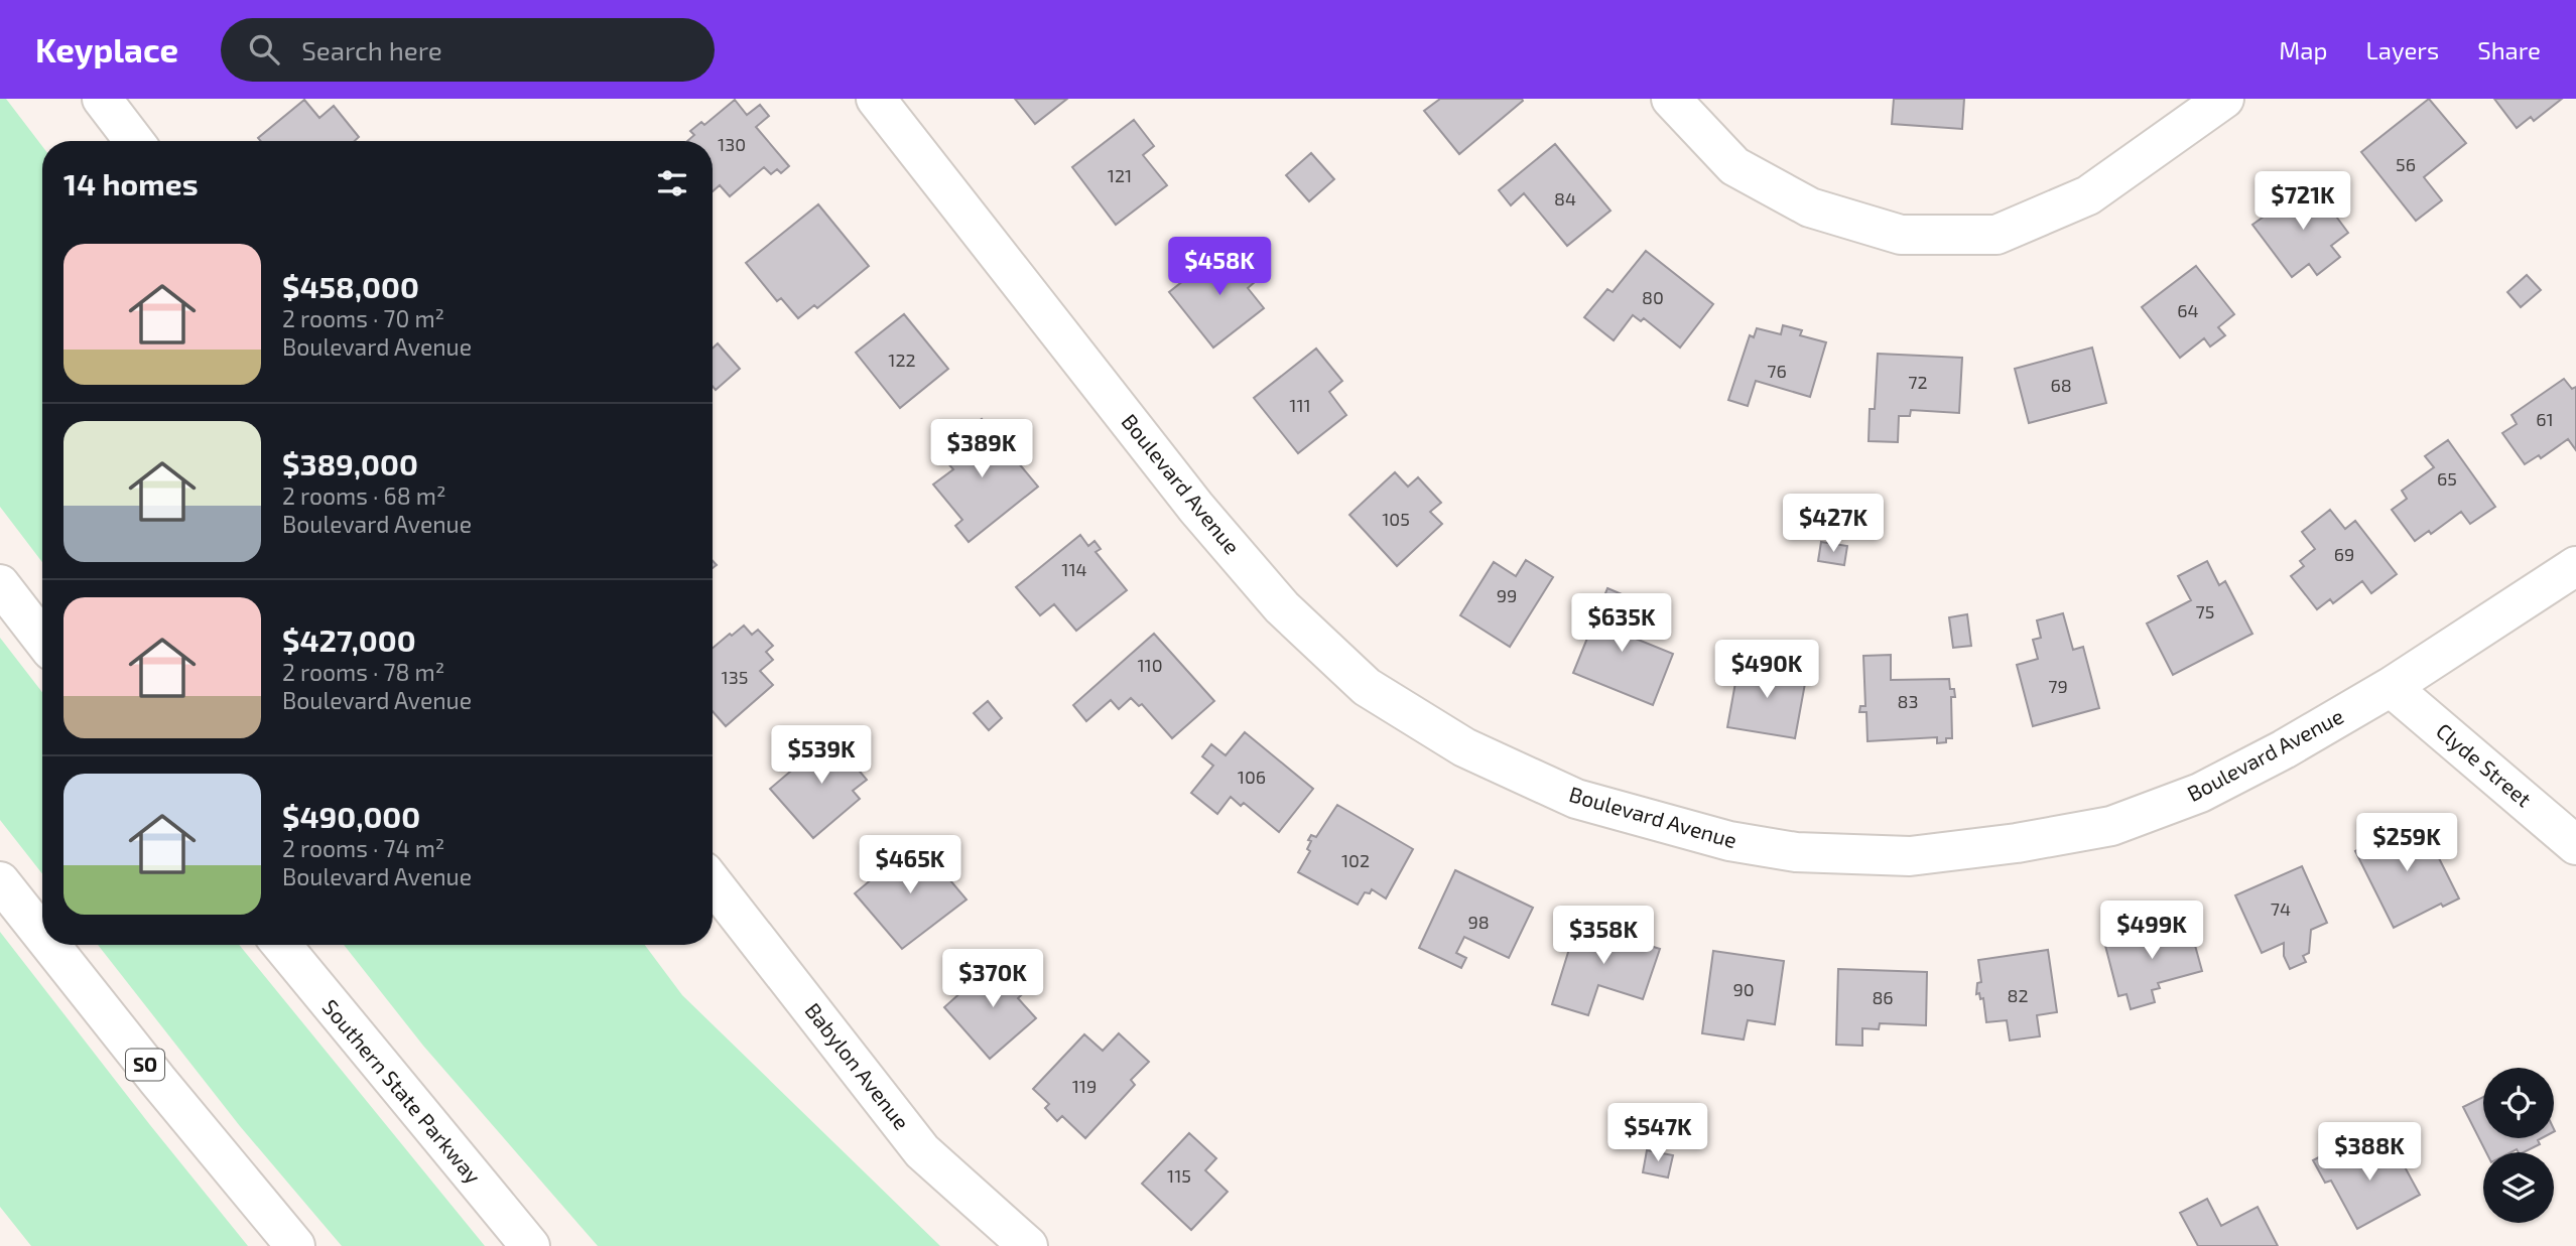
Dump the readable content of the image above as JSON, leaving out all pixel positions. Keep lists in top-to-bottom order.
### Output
{
  "streets": {
    "main road": [
      "Boulevard Avenue",
      "Clyde Street",
      "SO",
      "Babylon Avenue",
      "Southern State Parkway"
    ]
  },
  "crossings": [
    ["Boulevard Avenue", "Clyde Street"]
  ],
  "house_numbers": [
    "130",
    "56",
    "121",
    "84",
    "80",
    "64",
    "122",
    "76",
    "72",
    "68",
    "111",
    "61",
    "65",
    "105",
    "69",
    "114",
    "99",
    "75",
    "110",
    "135",
    "79",
    "83",
    "106",
    "102",
    "74",
    "98",
    "90",
    "82",
    "86",
    "119",
    "115"
  ],
  "page": {
    "header": "Keyplace",
    "search": "Search here",
    "nav": ["Map", "Layers", "Share"],
    "heading": "14 homes",
    "price": [
      "$721K",
      "$458K",
      "$389K",
      "$427K",
      "$635K",
      "$490K",
      "$539K",
      "$259K",
      "$465K",
      "$499K",
      "$358K",
      "$370K",
      "$547K",
      "$388K"
    ],
    "list": [
      {
        "name": "$458,000",
        "note": "2 rooms · 70 m² · Boulevard Avenue"
      },
      {
        "name": "$389,000",
        "note": "2 rooms · 68 m² · Boulevard Avenue"
      },
      {
        "name": "$427,000",
        "note": "2 rooms · 78 m² · Boulevard Avenue"
      },
      {
        "name": "$490,000",
        "note": "2 rooms · 74 m² · Boulevard Avenue"
      }
    ]
  }
}
